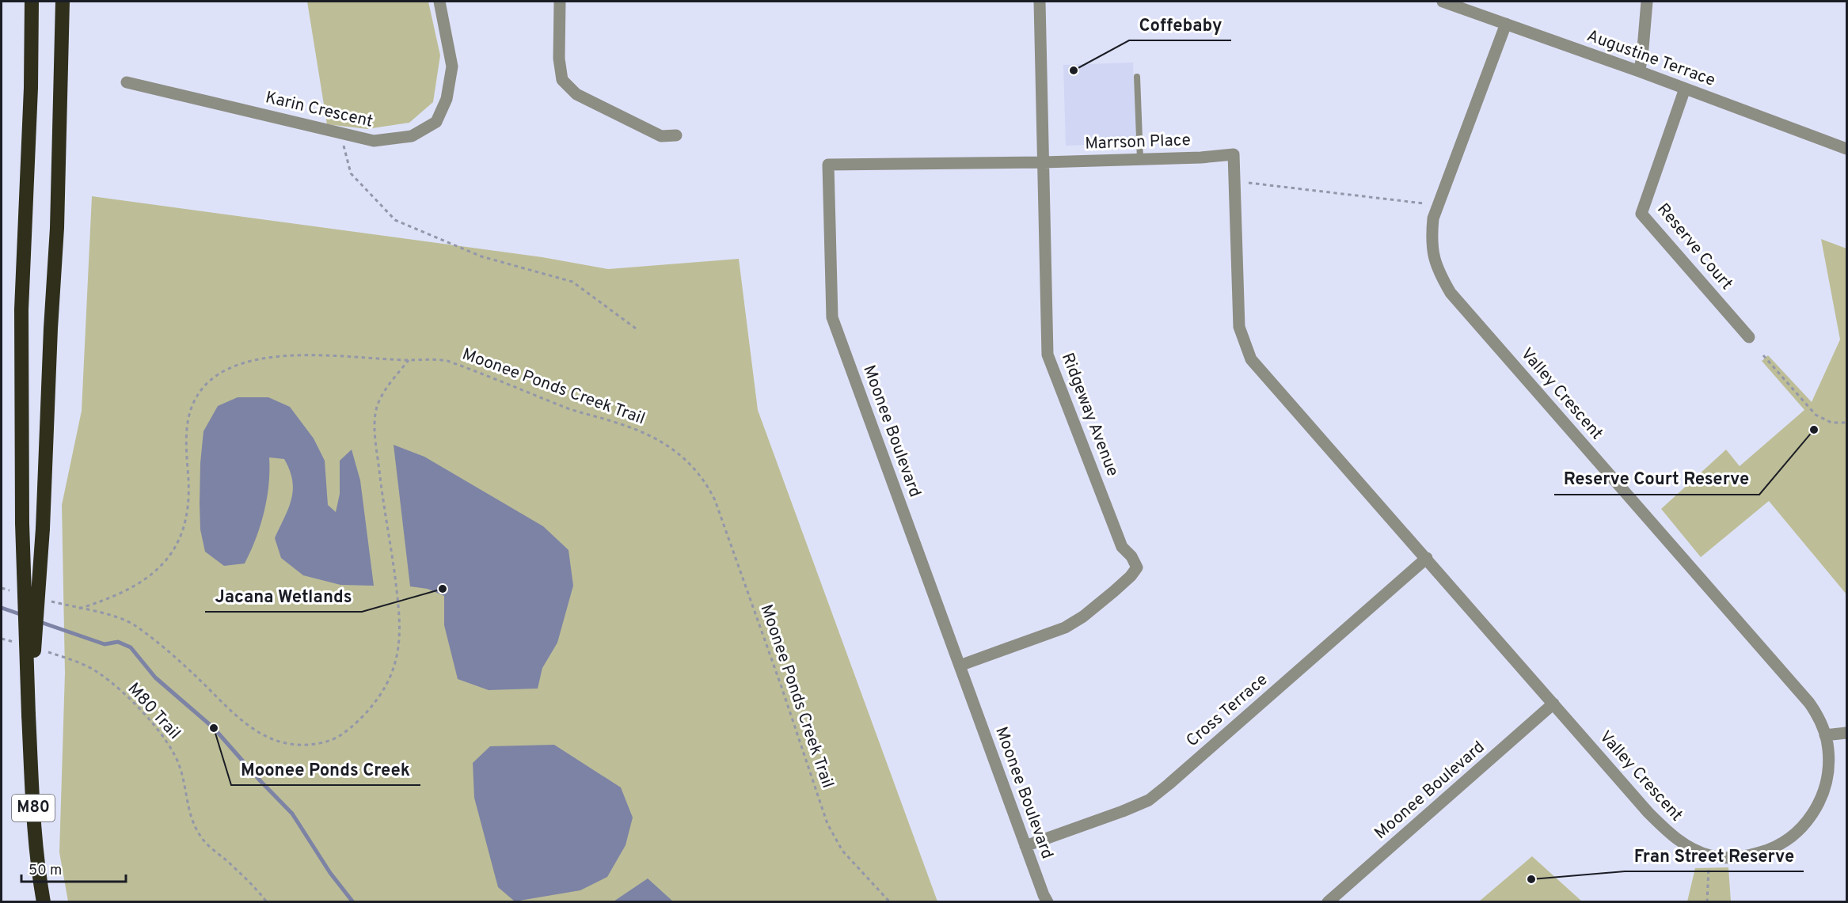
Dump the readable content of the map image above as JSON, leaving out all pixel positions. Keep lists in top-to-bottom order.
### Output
{
  "streets": {
    "highway": ["M80"],
    "street": [
      "Augustine Terrace",
      "Karin Crescent",
      "Marrson Place",
      "Reserve Court",
      "Valley Crescent",
      "Ridgeway Avenue",
      "Moonee Boulevard",
      "Cross Terrace"
    ],
    "path": ["Moonee Ponds Creek Trail", "M80 Trail"]
  },
  "crossings": [
    ["Augustine Terrace", "Reserve Court"],
    ["Augustine Terrace", "Valley Crescent"],
    ["Marrson Place", "Valley Crescent"],
    ["Marrson Place", "Ridgeway Avenue"],
    ["Marrson Place", "Moonee Boulevard"],
    ["Valley Crescent", "Moonee Boulevard"],
    ["Valley Crescent", "Cross Terrace"],
    ["Ridgeway Avenue", "Moonee Boulevard"],
    ["Moonee Boulevard", "Cross Terrace"]
  ],
  "places": [
    "Coffebaby",
    "Reserve Court Reserve",
    "Jacana Wetlands",
    "Moonee Ponds Creek",
    "Fran Street Reserve"
  ],
  "scale_bar": "50 m"
}
